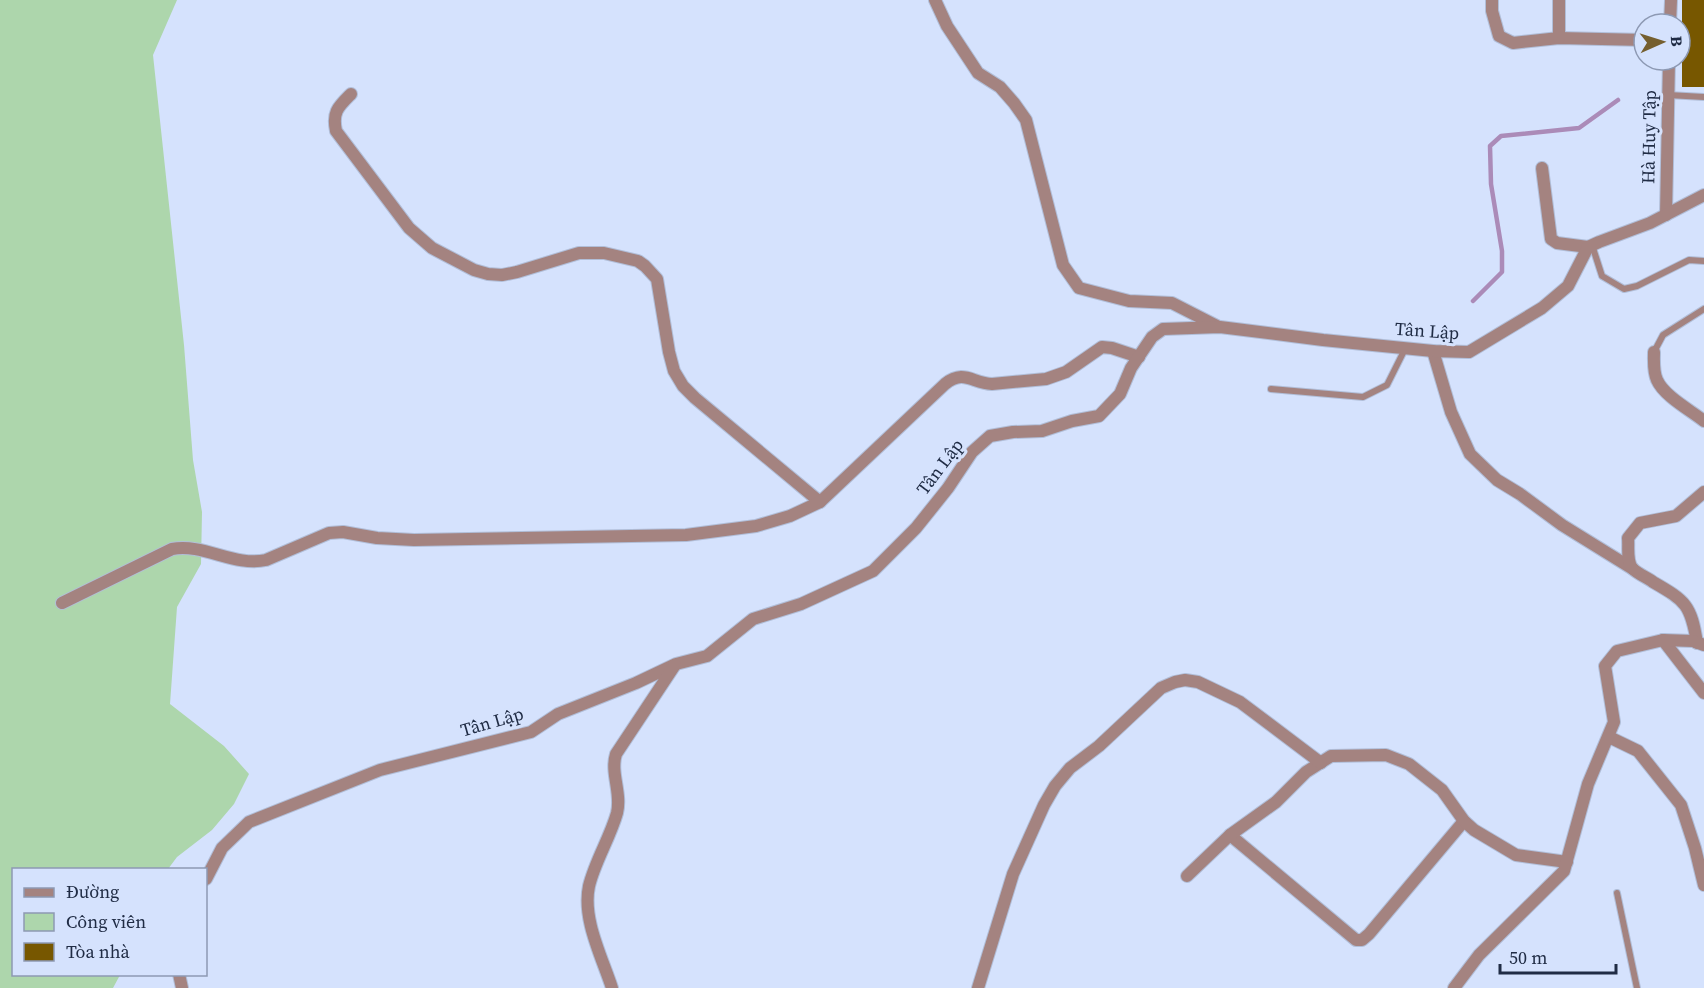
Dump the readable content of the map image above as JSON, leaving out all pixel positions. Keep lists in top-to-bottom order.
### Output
{
  "streets": {
    "street": ["Hà Huy Tập", "Tân Lập"]
  },
  "legend": ["Đường", "Công viên", "Tòa nhà"],
  "scale_bar": "50 m",
  "north": "right"
}
